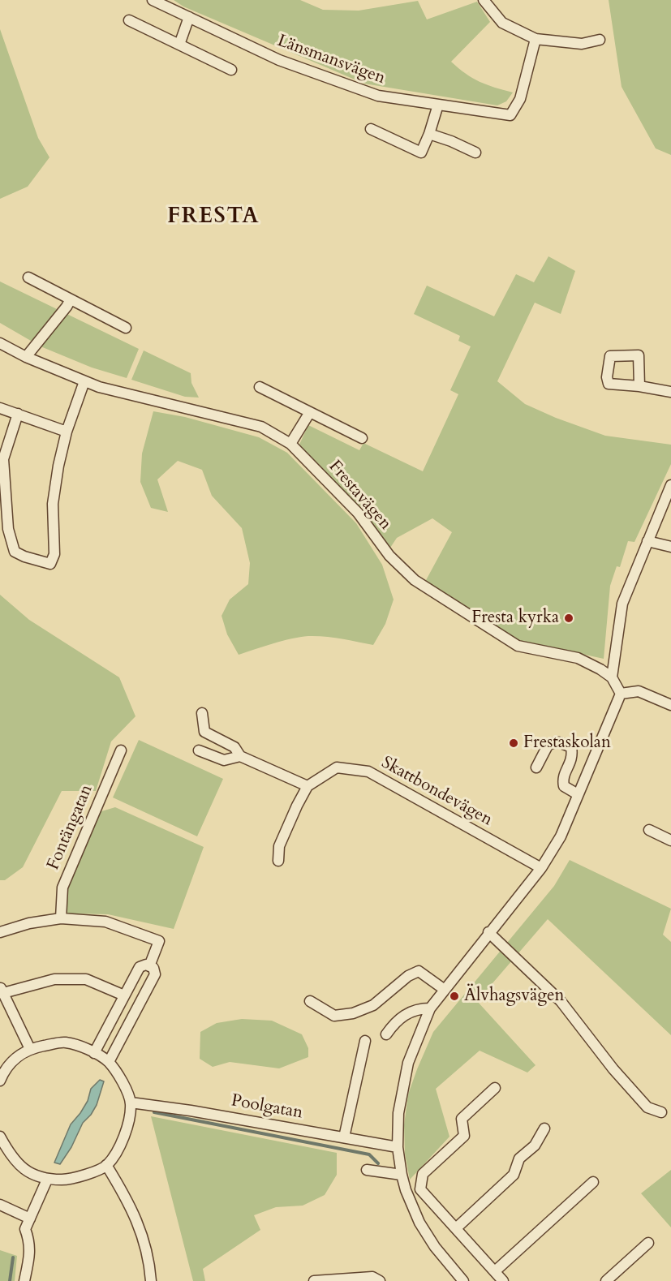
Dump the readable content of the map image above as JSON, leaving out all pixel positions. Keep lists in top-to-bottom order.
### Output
{
  "streets": {
    "street": [
      "Länsmansvägen",
      "Frestavägen",
      "Skattbondevägen",
      "Fontängatan",
      "Poolgatan"
    ]
  },
  "districts": ["FRESTA"],
  "places": ["Fresta kyrka", "Frestaskolan", "Älvhagsvägen"]
}
